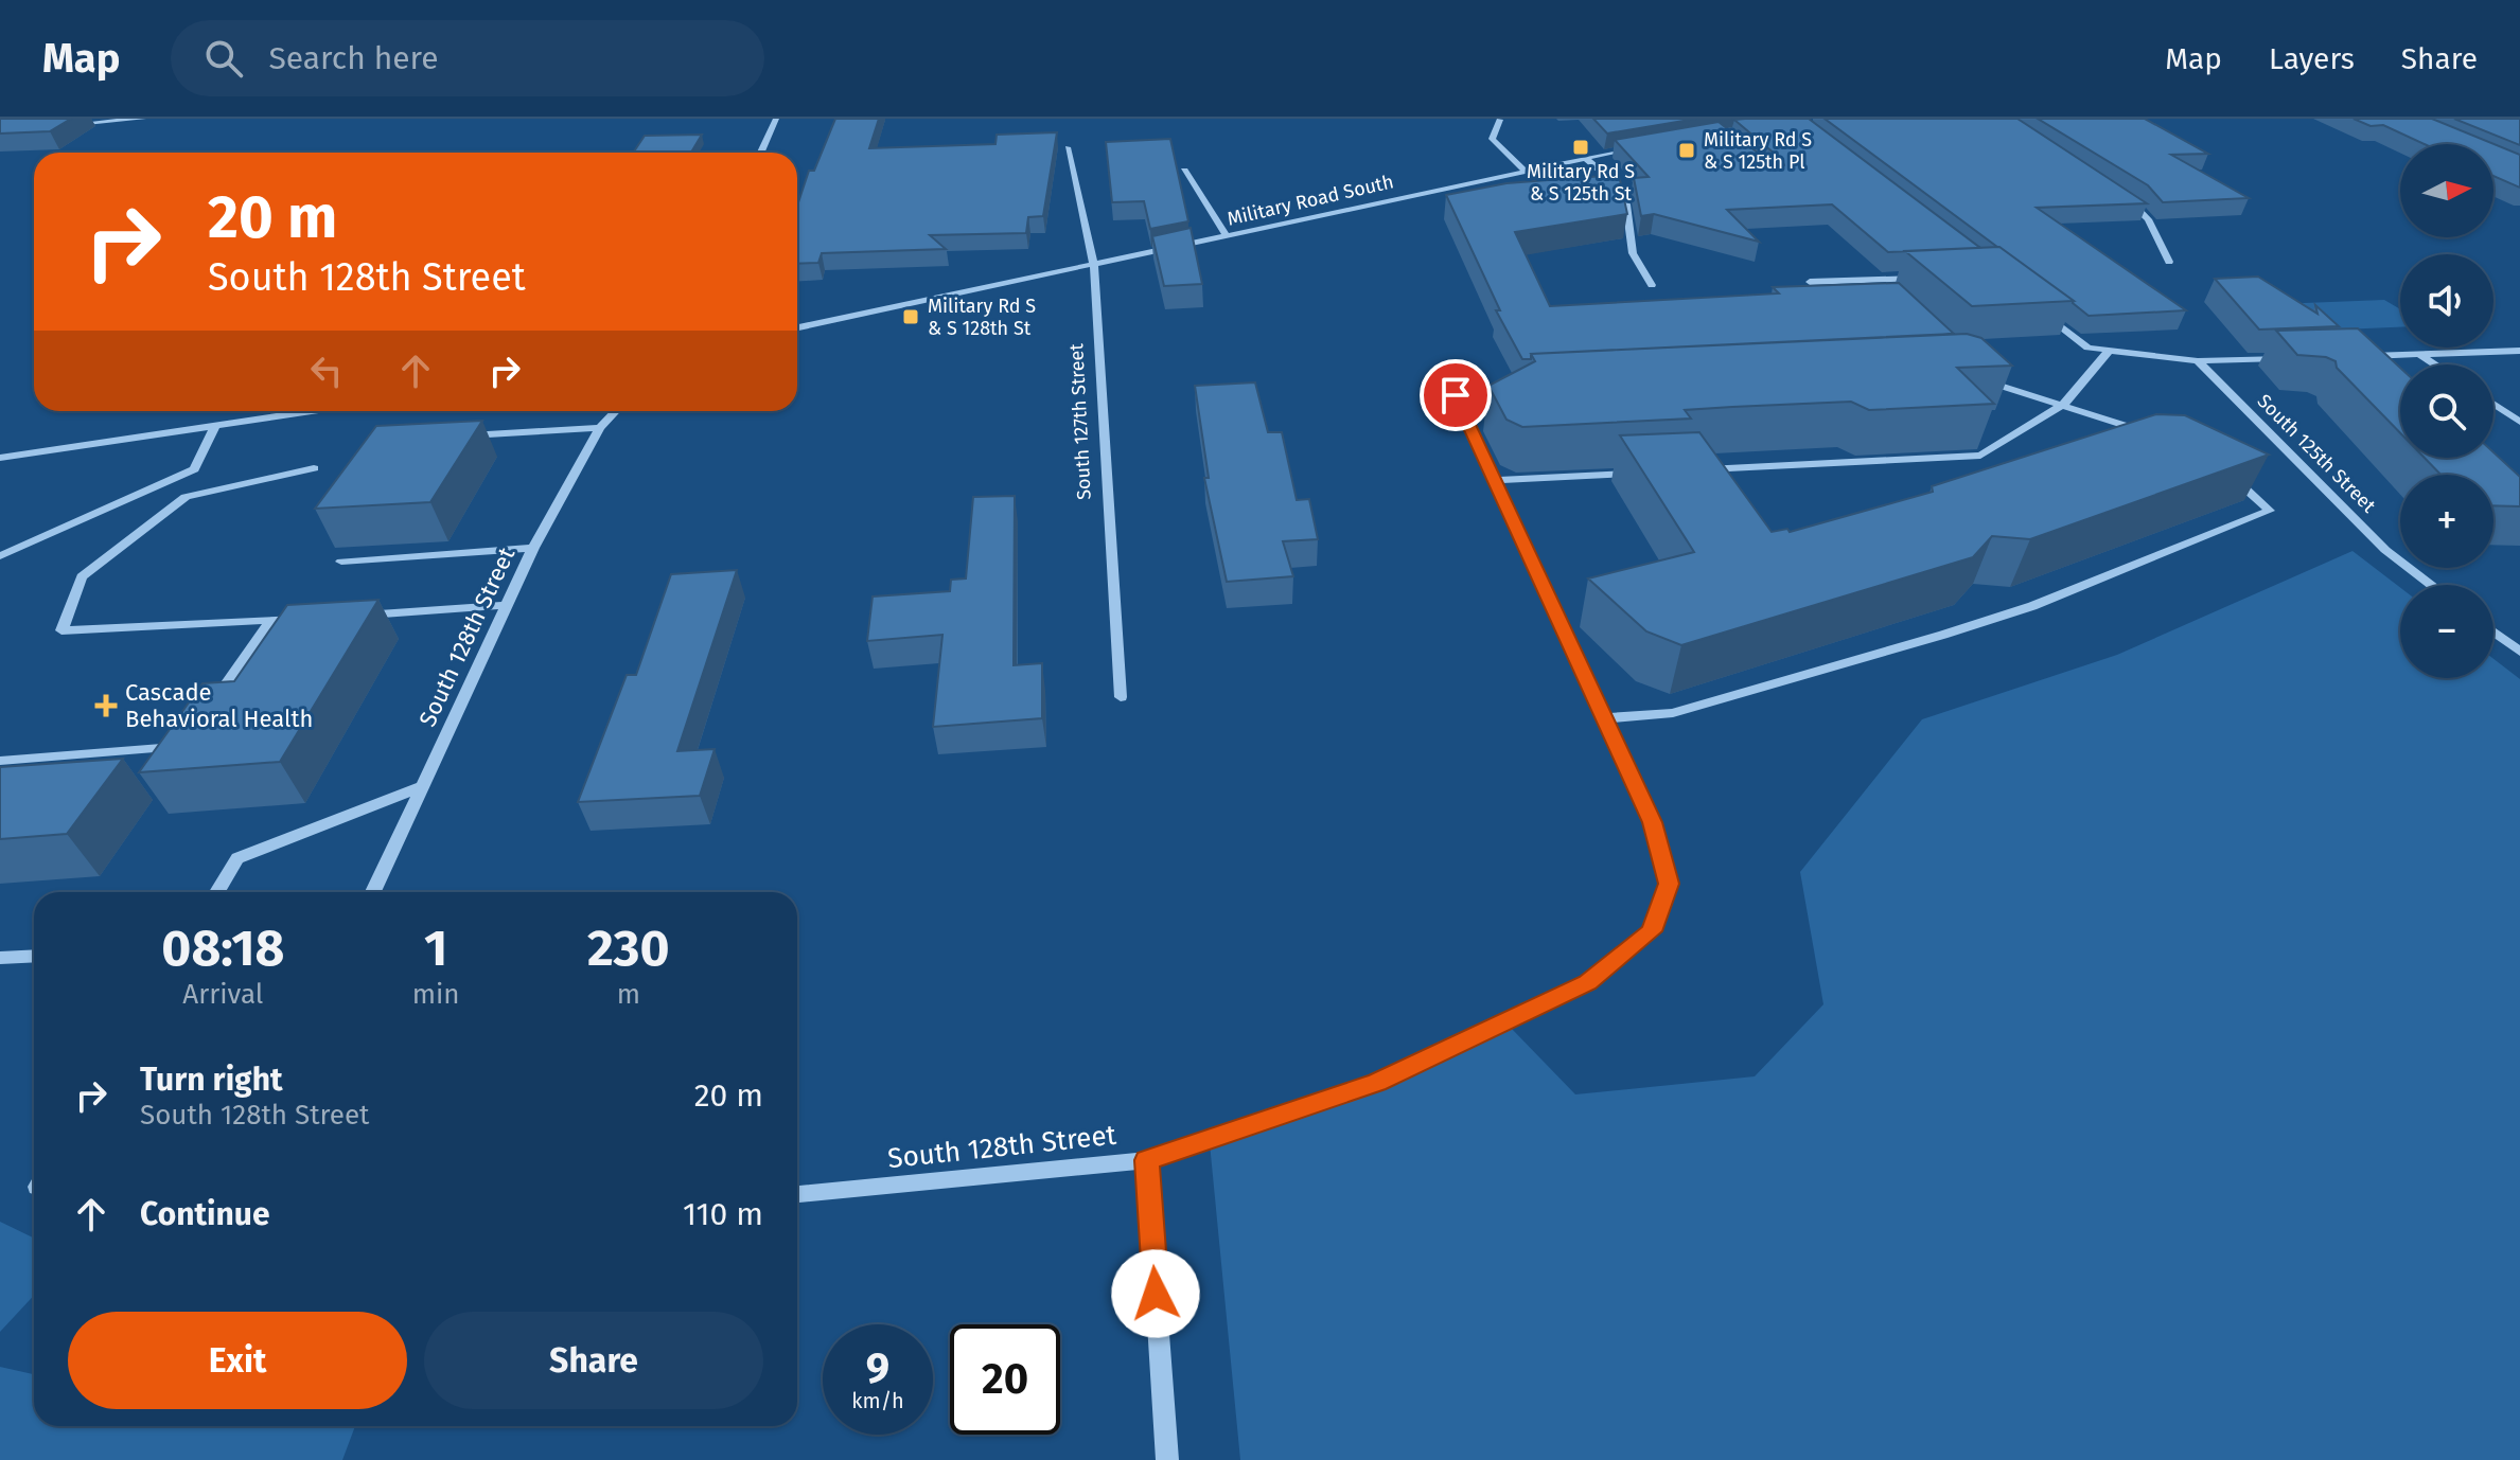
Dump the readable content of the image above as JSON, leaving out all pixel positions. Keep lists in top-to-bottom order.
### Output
{
  "streets": {
    "street": [
      "Military Road South",
      "South 127th Street",
      "South 125th Street",
      "South 128th Street"
    ]
  },
  "crossings": [
    ["Military Road South", "South 127th Street"]
  ],
  "places": {
    "transit": ["Military Rd S & S 125th St", "Military Rd S & S 125th Pl", "Military Rd S & S 128th St"],
    "health": ["Cascade Behavioral Health"]
  },
  "north": "right",
  "page": {
    "header": "Map",
    "search": "Search here",
    "nav": ["Map", "Layers", "Share"],
    "map_buttons": ["+", "−"],
    "turn": ["20 m", "South 128th Street"],
    "eta": [
      "08:18",
      "Arrival",
      "1",
      "min",
      "230",
      "m"
    ],
    "list": [
      {
        "name": "Turn right",
        "note": "South 128th Street",
        "value": "20 m"
      },
      {
        "name": "Continue",
        "value": "110 m"
      }
    ],
    "buttons": ["Exit", "Share"],
    "speed": "9 km/h",
    "limit": "20"
  }
}
